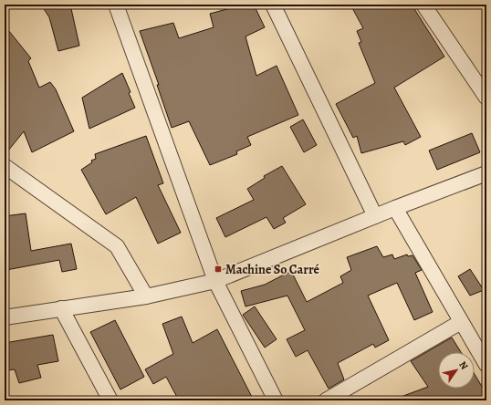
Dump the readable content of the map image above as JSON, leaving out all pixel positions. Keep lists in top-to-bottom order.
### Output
{
  "places": {
    "transit": ["Machine So Carré"]
  },
  "north": "top right"
}
